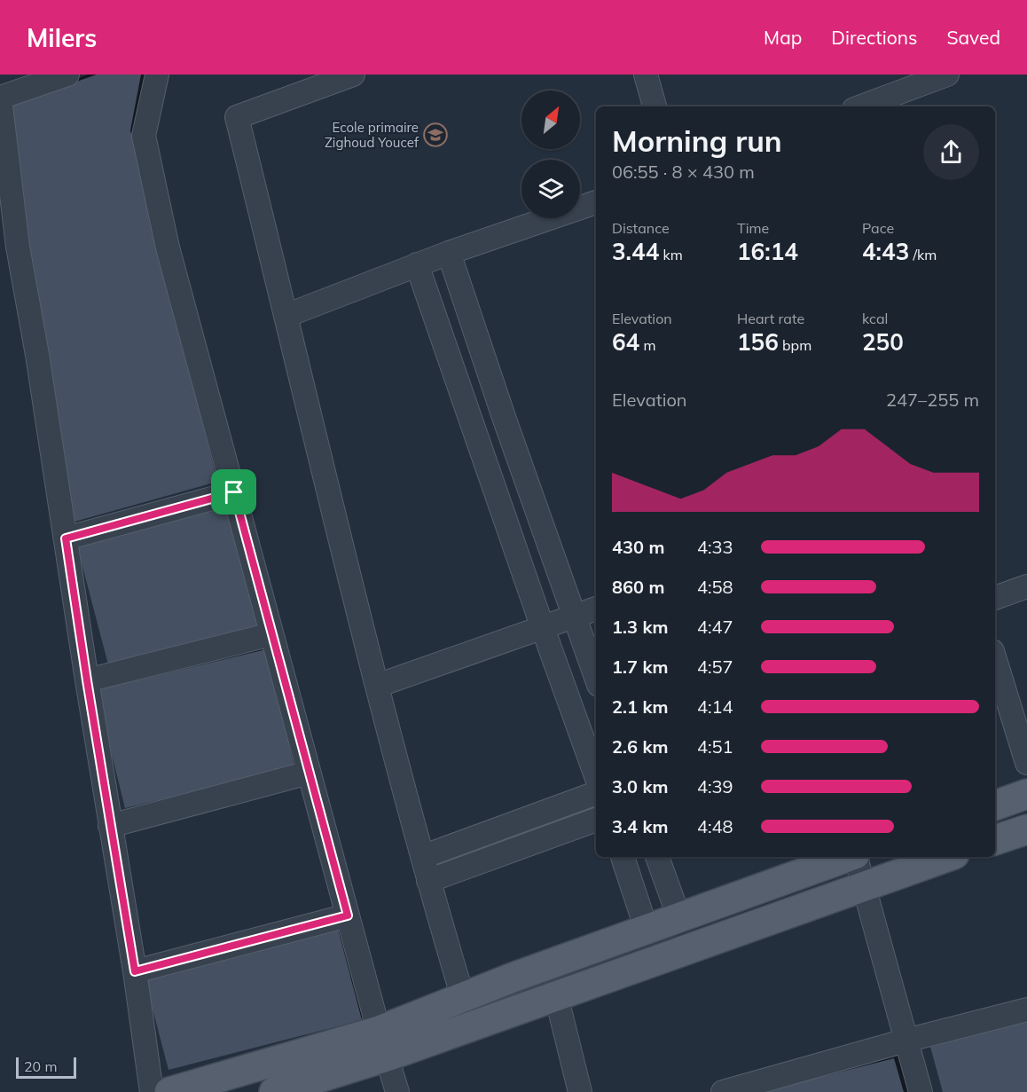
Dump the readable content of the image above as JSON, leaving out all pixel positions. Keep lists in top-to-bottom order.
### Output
{
  "places": {
    "school or university": ["Ecole primaire Zighoud Youcef"]
  },
  "scale_bar": "20 m",
  "north": "top right",
  "page": {
    "header": "Milers",
    "nav": ["Map", "Directions", "Saved"],
    "heading": ["Morning run", "06:55 · 8 × 430 m"],
    "stats": [
      ["Distance", "3.44 km"],
      ["Time", "16:14"],
      ["Pace", "4:43 /km"],
      ["Elevation", "64 m"],
      ["Heart rate", "156 bpm"],
      ["kcal", "250"]
    ],
    "chart": ["Elevation", "247–255 m"],
    "list": [
      {
        "name": "430 m",
        "note": "4:33"
      },
      {
        "name": "860 m",
        "note": "4:58"
      },
      {
        "name": "1.3 km",
        "note": "4:47"
      },
      {
        "name": "1.7 km",
        "note": "4:57"
      },
      {
        "name": "2.1 km",
        "note": "4:14"
      },
      {
        "name": "2.6 km",
        "note": "4:51"
      },
      {
        "name": "3.0 km",
        "note": "4:39"
      },
      {
        "name": "3.4 km",
        "note": "4:48"
      }
    ],
    "scale": "20 m"
  }
}
